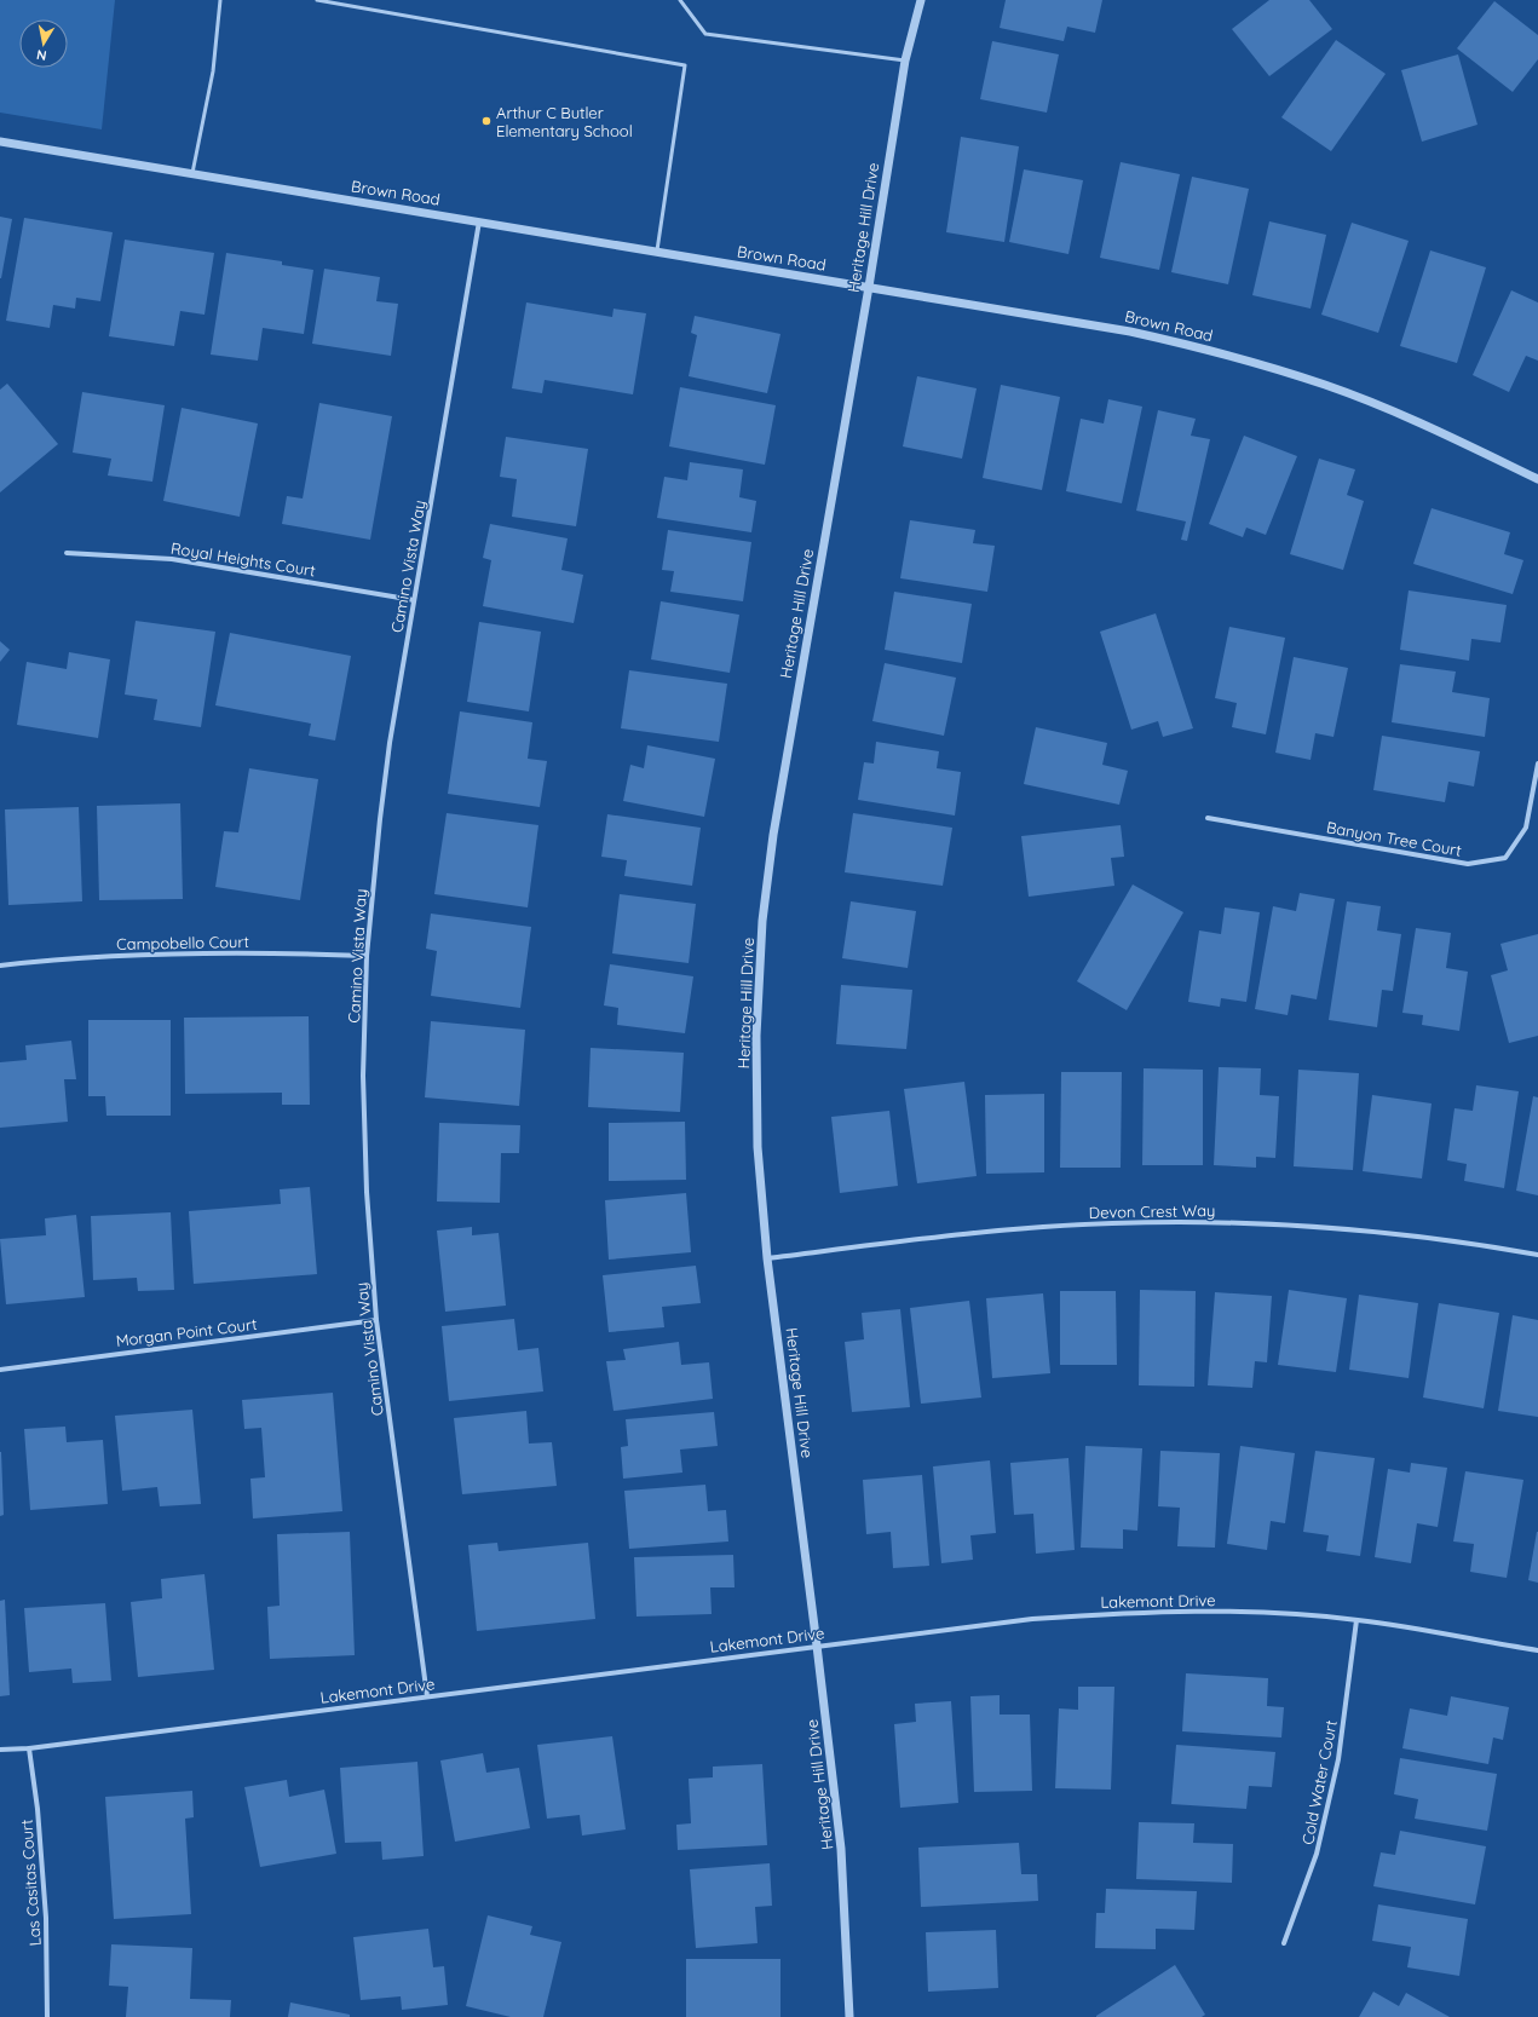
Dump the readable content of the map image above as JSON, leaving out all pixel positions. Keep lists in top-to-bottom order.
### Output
{
  "streets": {
    "street": [
      "Brown Road",
      "Heritage Hill Drive",
      "Royal Heights Court",
      "Camino Vista Way",
      "Banyon Tree Court",
      "Campobello Court",
      "Devon Crest Way",
      "Morgan Point Court",
      "Lakemont Drive",
      "Cold Water Court",
      "Las Casitas Court"
    ]
  },
  "crossings": [
    ["Brown Road", "Heritage Hill Drive"],
    ["Brown Road", "Camino Vista Way"],
    ["Heritage Hill Drive", "Devon Crest Way"],
    ["Heritage Hill Drive", "Lakemont Drive"],
    ["Royal Heights Court", "Camino Vista Way"],
    ["Camino Vista Way", "Campobello Court"],
    ["Camino Vista Way", "Morgan Point Court"],
    ["Camino Vista Way", "Lakemont Drive"],
    ["Lakemont Drive", "Cold Water Court"],
    ["Lakemont Drive", "Las Casitas Court"]
  ],
  "places": ["Arthur C Butler Elementary School"],
  "north": "bottom"
}
